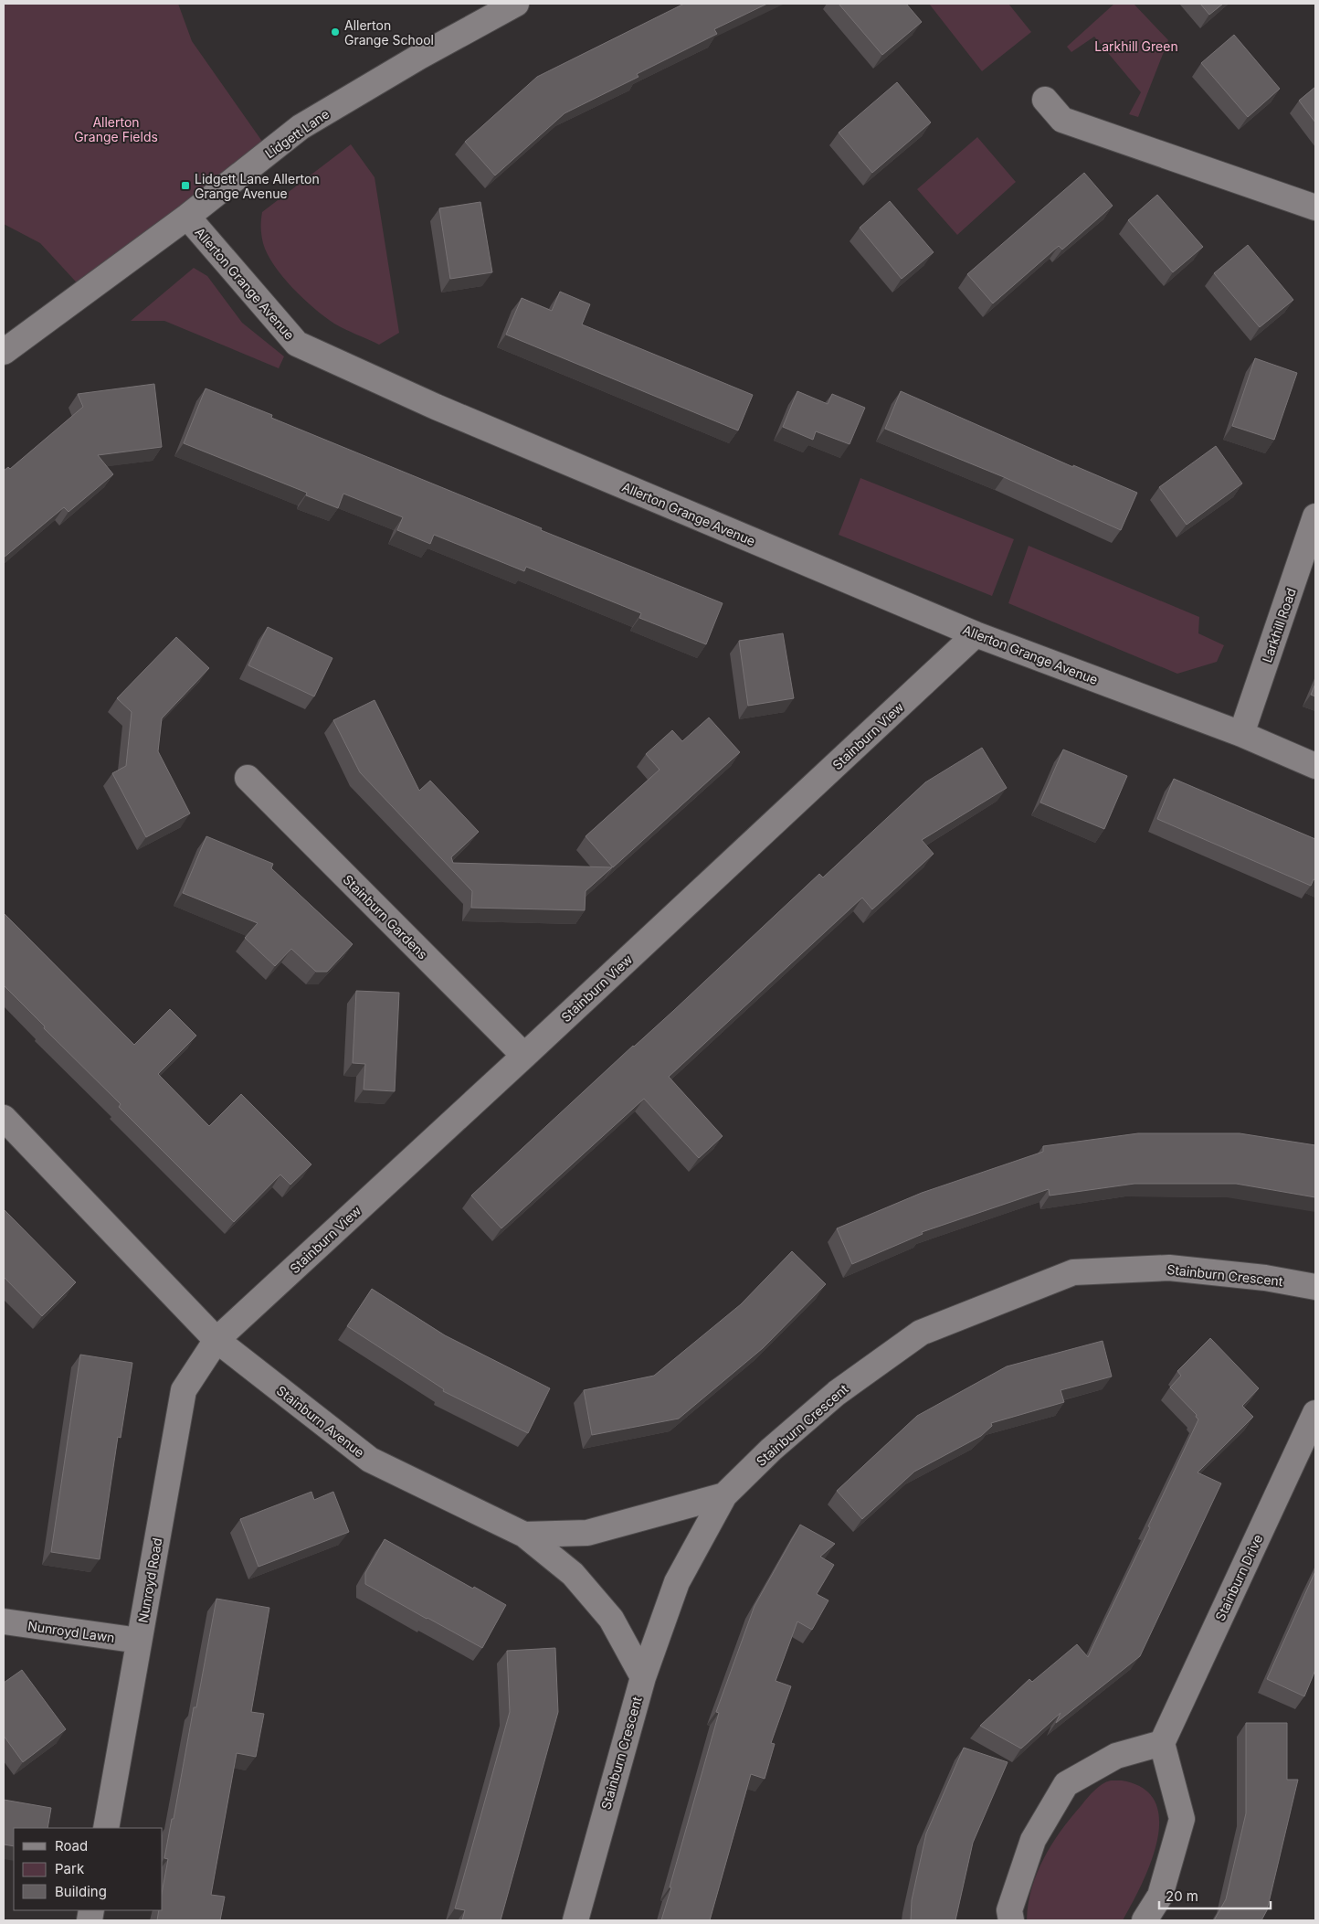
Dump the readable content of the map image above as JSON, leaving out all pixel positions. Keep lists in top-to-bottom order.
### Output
{
  "streets": {
    "street": [
      "Lidgett Lane",
      "Allerton Grange Avenue",
      "Larkhill Road",
      "Stainburn View",
      "Stainburn Gardens",
      "Stainburn Crescent",
      "Stainburn Avenue",
      "Stainburn Drive",
      "Nunroyd Road",
      "Nunroyd Lawn"
    ]
  },
  "crossings": [
    ["Lidgett Lane", "Allerton Grange Avenue"],
    ["Allerton Grange Avenue", "Larkhill Road"],
    ["Allerton Grange Avenue", "Stainburn View"],
    ["Stainburn View", "Stainburn Gardens"],
    ["Stainburn View", "Stainburn Avenue"],
    ["Stainburn View", "Nunroyd Road"],
    ["Stainburn Crescent", "Stainburn Avenue"],
    ["Stainburn Avenue", "Nunroyd Road"],
    ["Nunroyd Road", "Nunroyd Lawn"]
  ],
  "parks": ["Larkhill Green", "Allerton Grange Fields"],
  "places": {
    "other": ["Allerton Grange School"],
    "transit": ["Lidgett Lane Allerton Grange Avenue"]
  },
  "legend": ["Road", "Park", "Building"],
  "scale_bar": "20 m"
}
